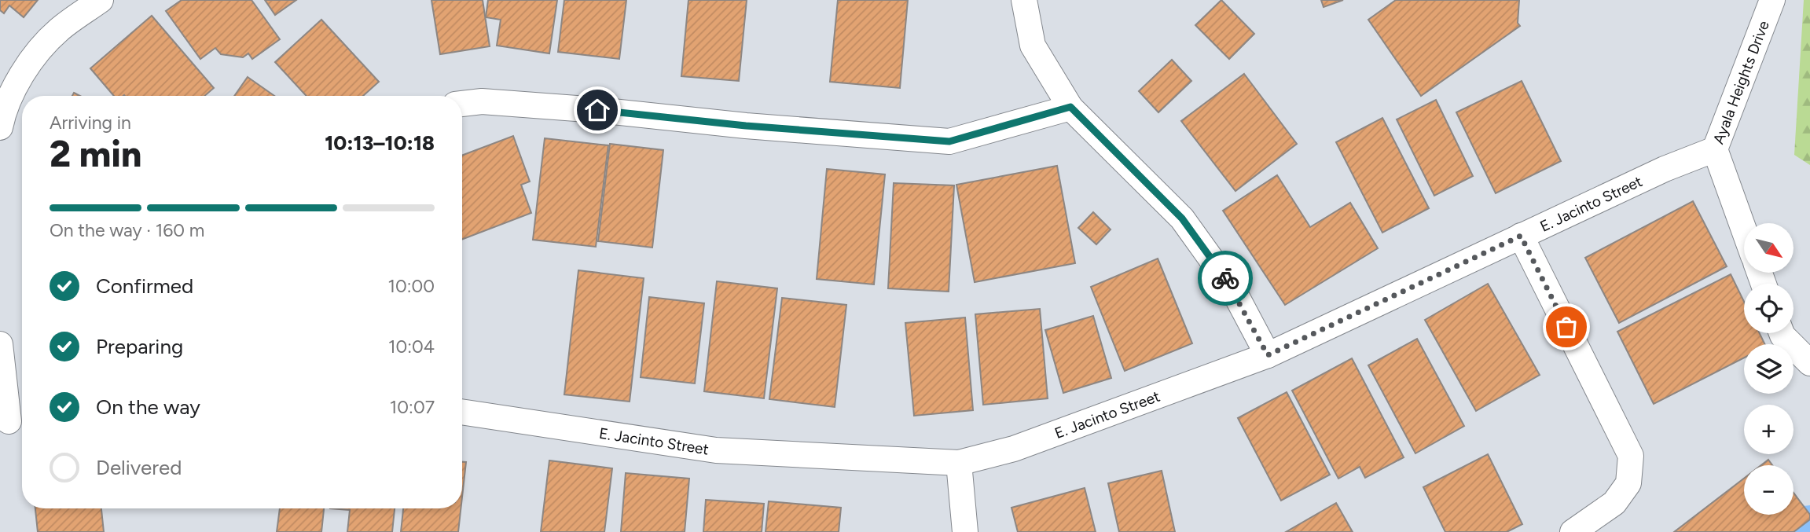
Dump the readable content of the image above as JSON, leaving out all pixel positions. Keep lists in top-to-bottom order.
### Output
{
  "streets": {
    "street": ["Ayala Heights Drive", "E. Jacinto Street"]
  },
  "crossings": [
    ["Ayala Heights Drive", "E. Jacinto Street"]
  ],
  "north": "bottom right",
  "page": {
    "heading": ["2 min", "Arriving in", "10:13–10:18"],
    "bar": "On the way · 160 m",
    "map_buttons": ["+", "−"],
    "list": [
      ["Confirmed", "10:00"],
      ["Preparing", "10:04"],
      ["On the way", "10:07"],
      "Delivered"
    ]
  }
}
